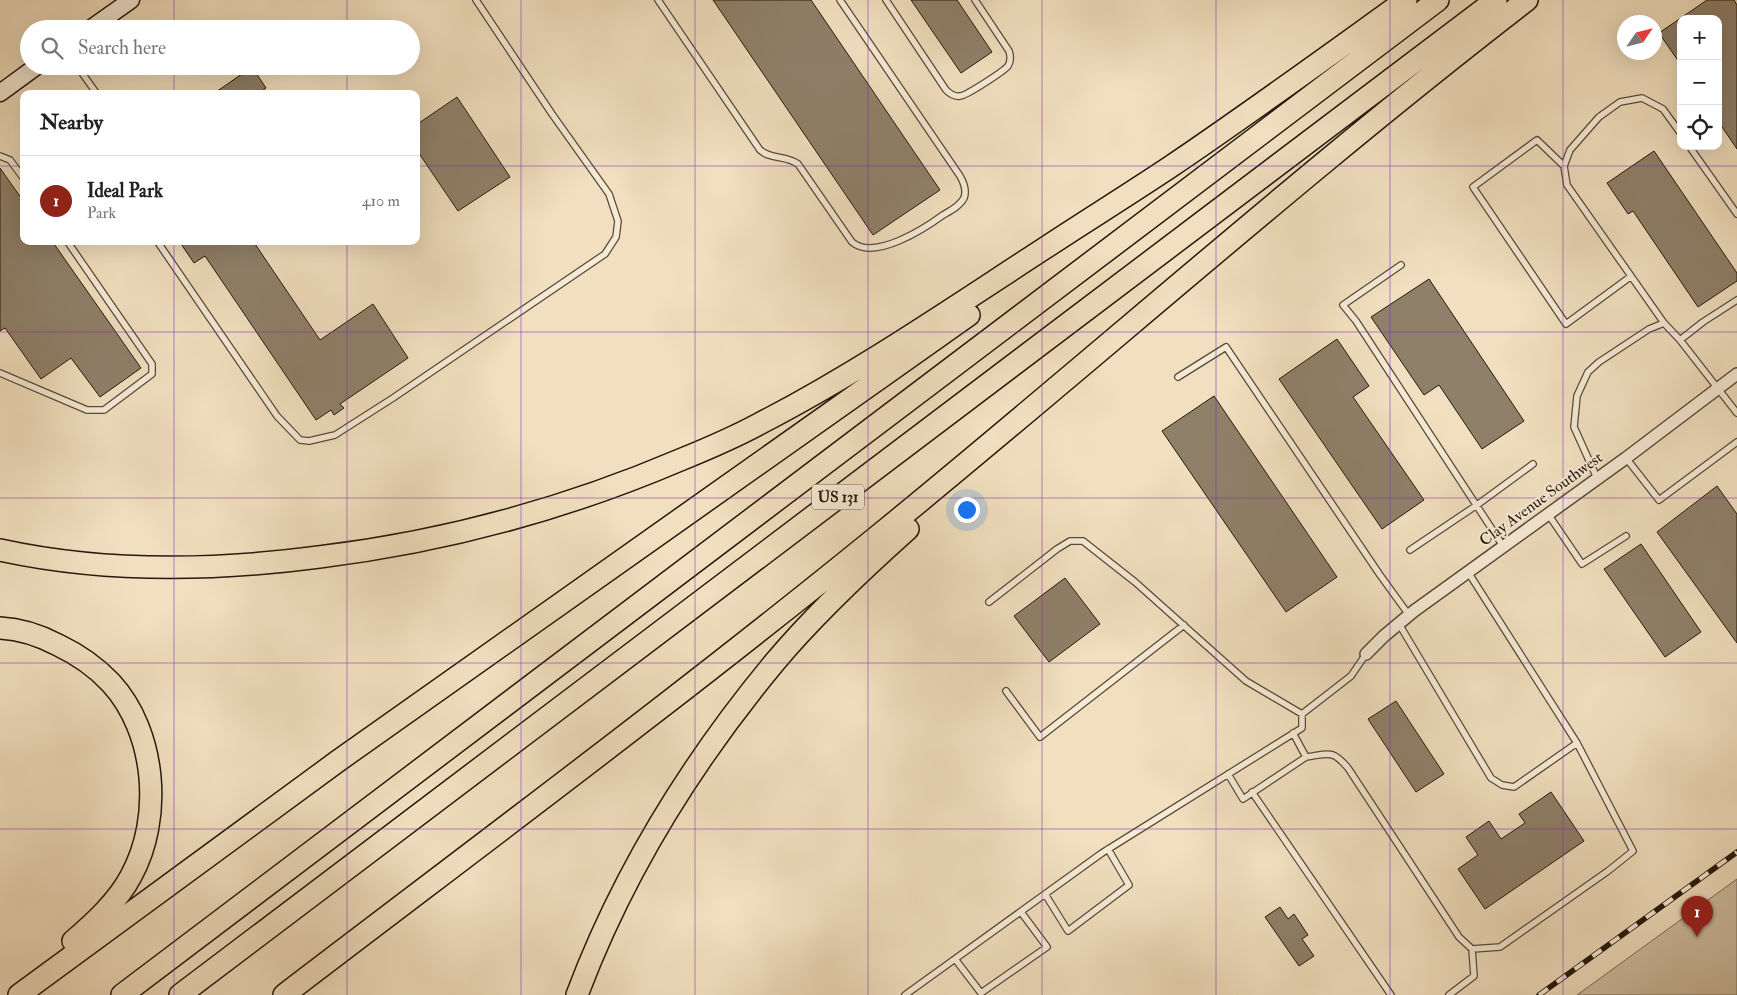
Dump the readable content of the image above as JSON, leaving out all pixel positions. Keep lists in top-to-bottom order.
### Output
{
  "streets": {
    "highway": ["US 131"],
    "street": ["Clay Avenue Southwest"]
  },
  "north": "top right",
  "page": {
    "map_buttons": ["+", "−"],
    "search": "Search here",
    "heading": "Nearby",
    "list": [
      {
        "mark": "1",
        "name": "Ideal Park",
        "note": "Park",
        "value": "410 m"
      }
    ],
    "pins": "1"
  }
}
